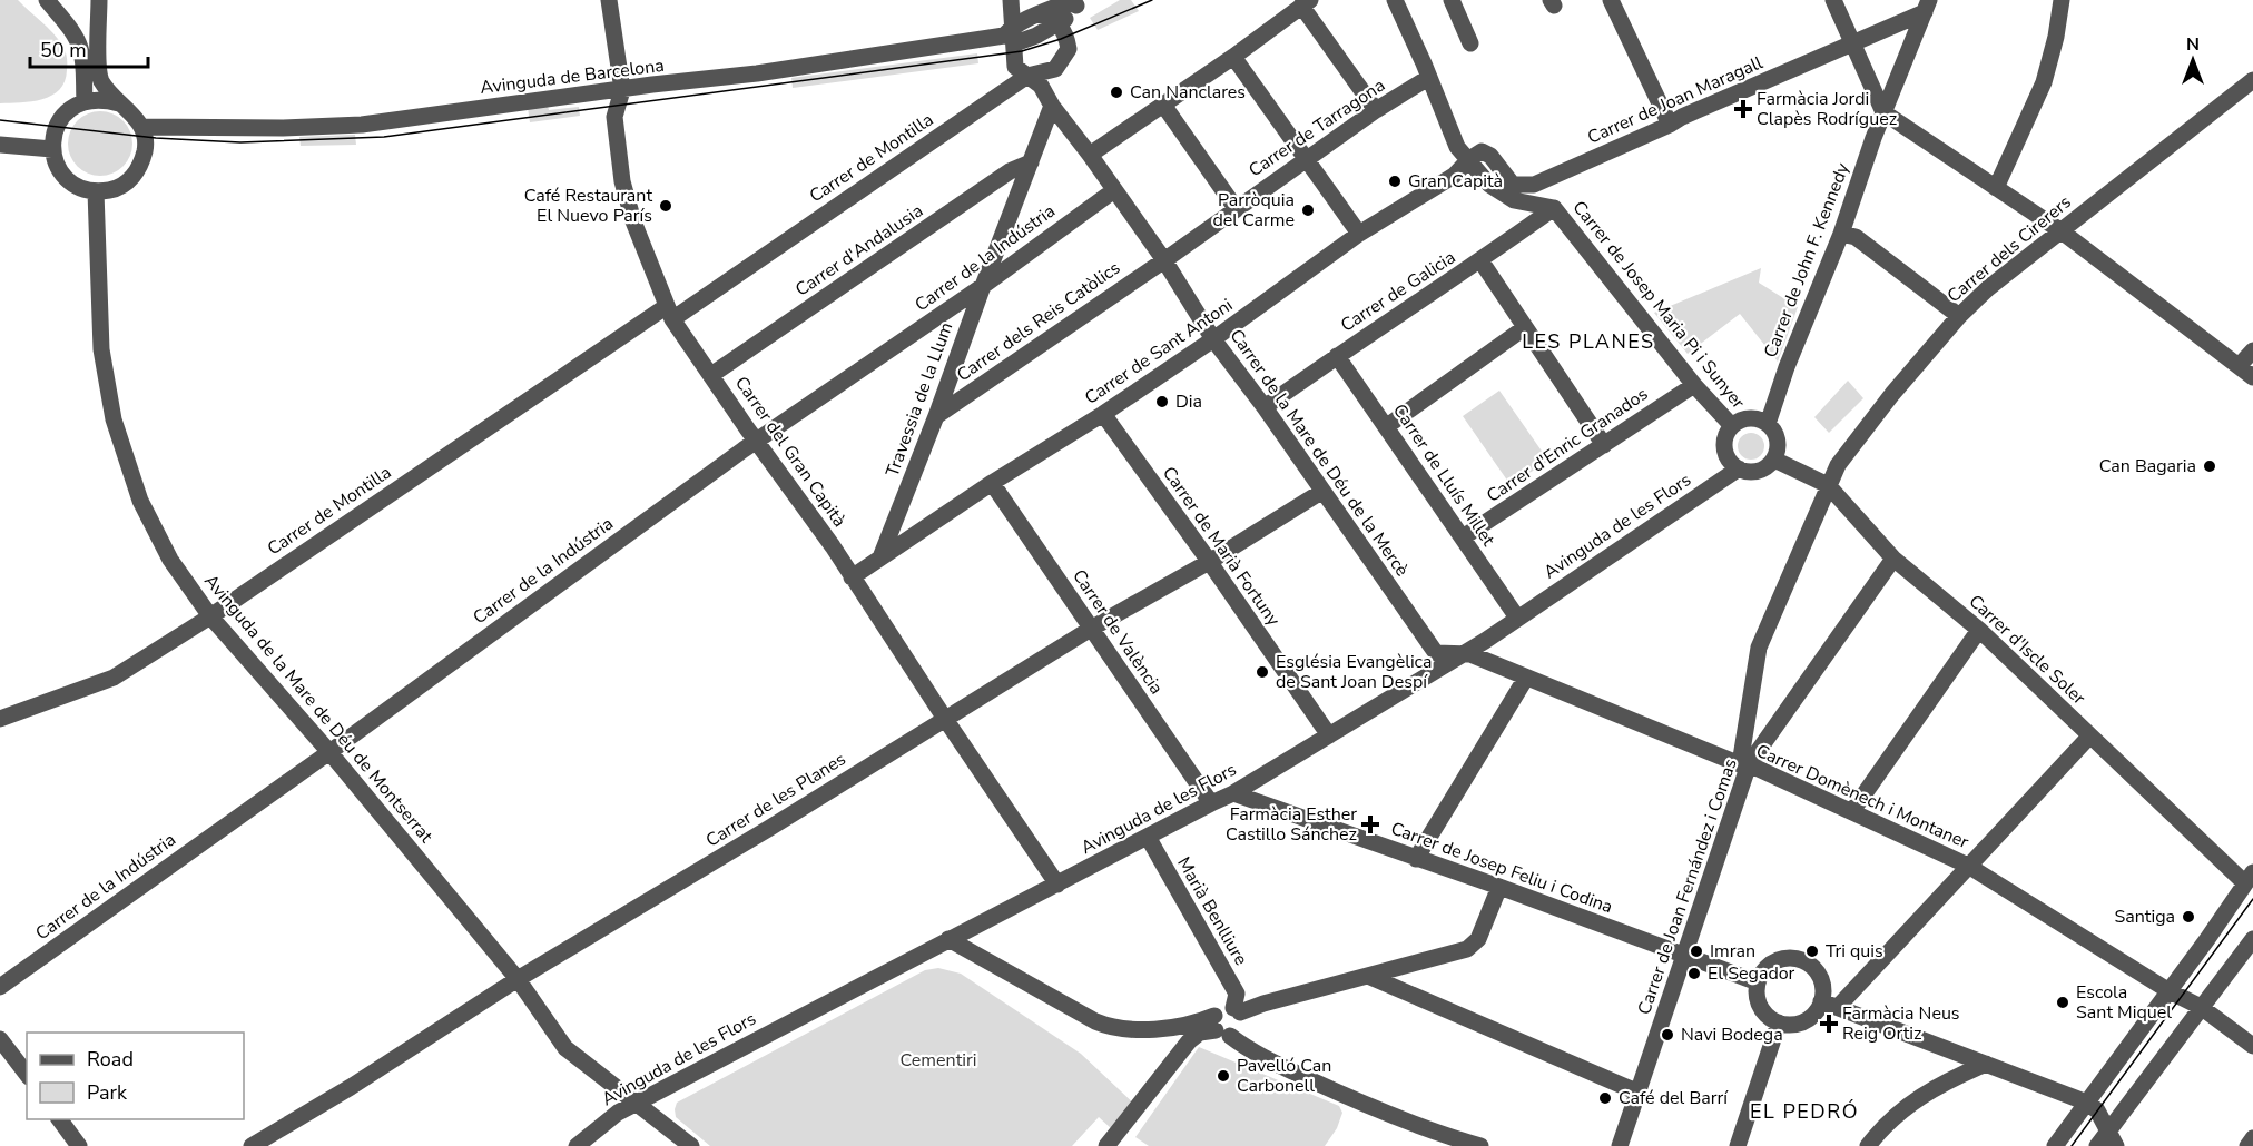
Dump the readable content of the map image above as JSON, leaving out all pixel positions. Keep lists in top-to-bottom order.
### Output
{
  "streets": {
    "street": [
      "Avinguda de Barcelona",
      "Carrer de Joan Maragall",
      "Carrer de Tarragona",
      "Carrer de Montilla",
      "Carrer dels Cirerers",
      "Carrer d'Andalusia",
      "Carrer de la Indústria",
      "Carrer de John F. Kennedy",
      "Carrer de Galicia",
      "Carrer de Josep Maria Pi i Sunyer",
      "Carrer dels Reis Catòlics",
      "Carrer de Sant Antoni",
      "Travessia de la Llum",
      "Carrer d'Enric Granados",
      "Carrer del Gran Capità",
      "Carrer de la Mare de Déu de la Mercè",
      "Carrer de Lluís Millet",
      "Avinguda de les Flors",
      "Carrer de Marià Fortuny",
      "Carrer de València",
      "Carrer d'Iscle Soler",
      "Avinguda de la Mare de Déu de Montserrat",
      "Carrer Domènech i Montaner",
      "Carrer de les Planes",
      "Carrer de Josep Feliu i Codina",
      "Carrer de Joan Fernández i Comas",
      "Marià Benlliure"
    ]
  },
  "crossings": [
    ["Avinguda de Barcelona", "Carrer de Montilla"],
    ["Avinguda de Barcelona", "Carrer del Gran Capità"],
    ["Avinguda de Barcelona", "Carrer de la Mare de Déu de la Mercè"],
    ["Avinguda de Barcelona", "Avinguda de la Mare de Déu de Montserrat"],
    ["Carrer de Joan Maragall", "Carrer de John F. Kennedy"],
    ["Carrer de Joan Maragall", "Carrer de Sant Antoni"],
    ["Carrer de Tarragona", "Carrer dels Reis Catòlics"],
    ["Carrer de Tarragona", "Carrer de la Mare de Déu de la Mercè"],
    ["Carrer de Montilla", "Carrer del Gran Capità"],
    ["Carrer de Montilla", "Carrer de la Mare de Déu de la Mercè"],
    ["Carrer de Montilla", "Avinguda de la Mare de Déu de Montserrat"],
    ["Carrer dels Cirerers", "Carrer d'Iscle Soler"],
    ["Carrer dels Cirerers", "Carrer Domènech i Montaner"],
    ["Carrer dels Cirerers", "Carrer de Joan Fernández i Comas"],
    ["Carrer d'Andalusia", "Travessia de la Llum"],
    ["Carrer d'Andalusia", "Carrer del Gran Capità"],
    ["Carrer de la Indústria", "Travessia de la Llum"],
    ["Carrer de la Indústria", "Carrer del Gran Capità"],
    ["Carrer de la Indústria", "Carrer de la Mare de Déu de la Mercè"],
    ["Carrer de la Indústria", "Avinguda de la Mare de Déu de Montserrat"],
    ["Carrer de John F. Kennedy", "Carrer de Josep Maria Pi i Sunyer"],
    ["Carrer de John F. Kennedy", "Avinguda de les Flors"],
    ["Carrer de John F. Kennedy", "Carrer d'Iscle Soler"],
    ["Carrer de Galicia", "Carrer de Josep Maria Pi i Sunyer"],
    ["Carrer de Galicia", "Carrer de la Mare de Déu de la Mercè"],
    ["Carrer de Galicia", "Carrer de Lluís Millet"],
    ["Carrer de Josep Maria Pi i Sunyer", "Carrer d'Enric Granados"],
    ["Carrer de Josep Maria Pi i Sunyer", "Avinguda de les Flors"],
    ["Carrer de Josep Maria Pi i Sunyer", "Carrer d'Iscle Soler"],
    ["Carrer dels Reis Catòlics", "Travessia de la Llum"],
    ["Carrer dels Reis Catòlics", "Carrer de la Mare de Déu de la Mercè"],
    ["Carrer de Sant Antoni", "Travessia de la Llum"],
    ["Carrer de Sant Antoni", "Carrer del Gran Capità"],
    ["Carrer de Sant Antoni", "Carrer de la Mare de Déu de la Mercè"],
    ["Carrer de Sant Antoni", "Carrer de Marià Fortuny"],
    ["Carrer de Sant Antoni", "Carrer de València"],
    ["Travessia de la Llum", "Carrer de la Mare de Déu de la Mercè"],
    ["Carrer d'Enric Granados", "Carrer de Lluís Millet"],
    ["Carrer del Gran Capità", "Avinguda de les Flors"],
    ["Carrer del Gran Capità", "Carrer de les Planes"],
    ["Carrer de la Mare de Déu de la Mercè", "Carrer Domènech i Montaner"],
    ["Carrer de la Mare de Déu de la Mercè", "Carrer de les Planes"],
    ["Carrer de Lluís Millet", "Avinguda de les Flors"],
    ["Avinguda de les Flors", "Carrer de Marià Fortuny"],
    ["Avinguda de les Flors", "Carrer de València"],
    ["Avinguda de les Flors", "Carrer d'Iscle Soler"],
    ["Avinguda de les Flors", "Avinguda de la Mare de Déu de Montserrat"],
    ["Avinguda de les Flors", "Carrer Domènech i Montaner"],
    ["Avinguda de les Flors", "Carrer de Josep Feliu i Codina"],
    ["Avinguda de les Flors", "Marià Benlliure"],
    ["Carrer de Marià Fortuny", "Carrer de les Planes"],
    ["Carrer de València", "Carrer de les Planes"],
    ["Carrer d'Iscle Soler", "Carrer de Joan Fernández i Comas"],
    ["Avinguda de la Mare de Déu de Montserrat", "Carrer de les Planes"],
    ["Carrer Domènech i Montaner", "Carrer de Joan Fernández i Comas"],
    ["Carrer de Josep Feliu i Codina", "Carrer de Joan Fernández i Comas"]
  ],
  "districts": ["LES PLANES", "EL PEDRÓ"],
  "parks": ["Cementiri"],
  "places": {
    "other": [
      "Can Nanclares",
      "Gran Capità",
      "Café Restaurant El Nuevo París",
      "Parròquia del Carme",
      "Dia",
      "Can Bagaria",
      "Església Evangèlica de Sant Joan Despí",
      "Santiga",
      "Imran",
      "Tri quis",
      "El Segador",
      "Escola Sant Miquel",
      "Navi Bodega",
      "Pavelló Can Carbonell",
      "Café del Barrí"
    ],
    "health": ["Farmàcia Jordi Clapès Rodríguez", "Farmàcia Esther Castillo Sánchez", "Farmàcia Neus Reig Ortiz"]
  },
  "legend": ["Road", "Park"],
  "scale_bar": "50 m",
  "north": "top"
}
